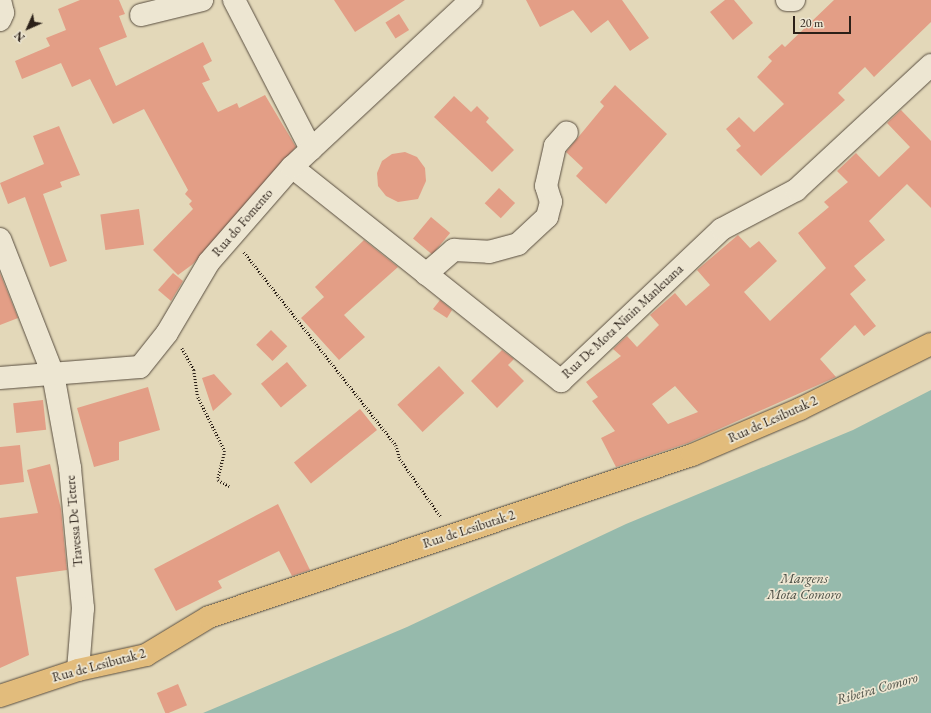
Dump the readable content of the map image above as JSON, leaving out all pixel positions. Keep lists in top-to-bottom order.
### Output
{
  "streets": {
    "main road": ["Rua de Lesibutak 2"],
    "street": ["Rua do Fomento", "Rua De Mota Ninin Manleuana", "Travessa De Tetere"]
  },
  "crossings": [
    ["Rua do Fomento", "Rua De Mota Ninin Manleuana"],
    ["Rua do Fomento", "Travessa De Tetere"],
    ["Rua de Lesibutak 2", "Travessa De Tetere"]
  ],
  "water": ["Margens Mota Comoro", "Ribeira Comoro"],
  "scale_bar": "20 m",
  "north": "bottom left"
}
